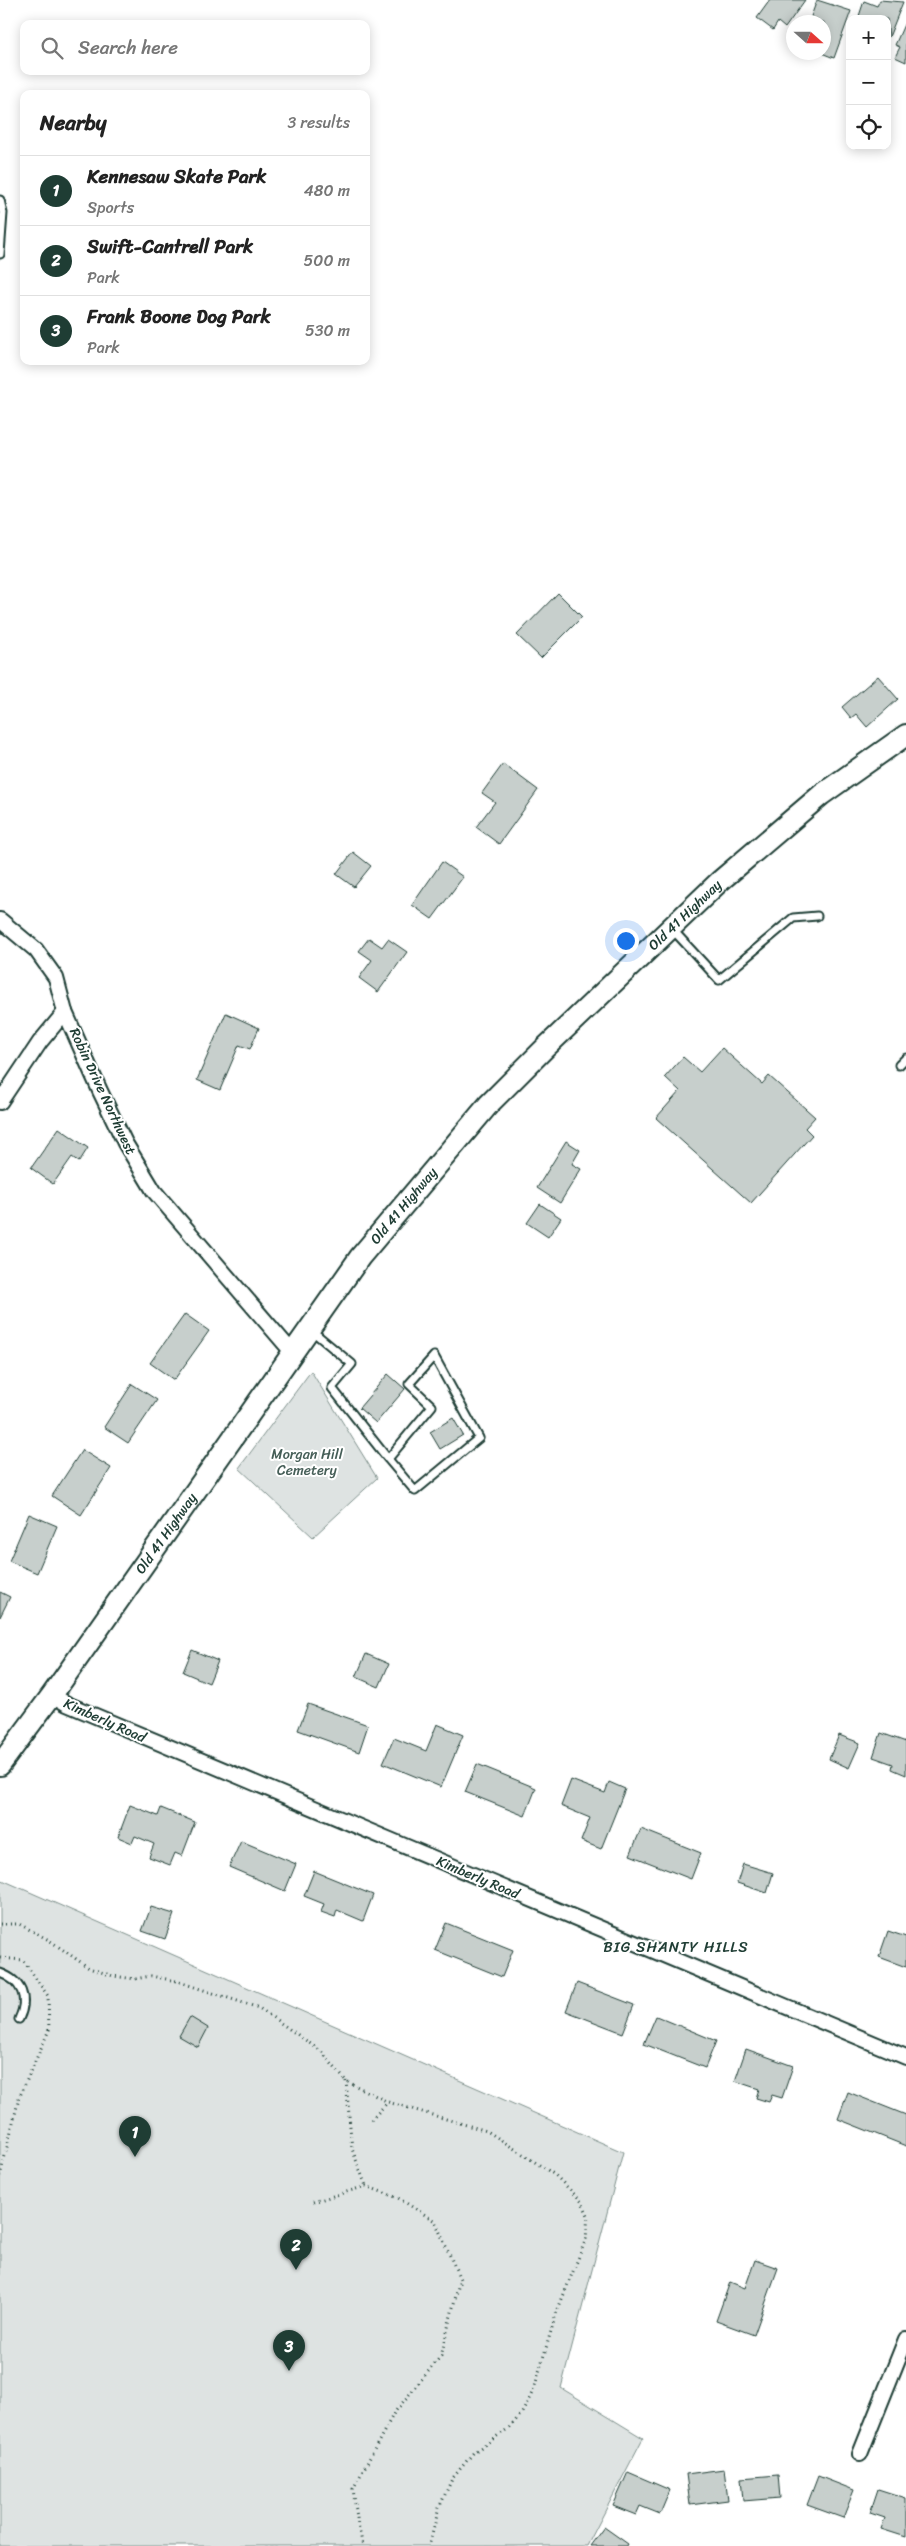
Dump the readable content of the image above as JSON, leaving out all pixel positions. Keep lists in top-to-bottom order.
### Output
{
  "streets": {
    "main road": ["Old 41 Highway"],
    "street": ["Robin Drive Northwest", "Kimberly Road"]
  },
  "crossings": [
    ["Old 41 Highway", "Robin Drive Northwest"],
    ["Old 41 Highway", "Kimberly Road"]
  ],
  "districts": ["BIG SHANTY HILLS"],
  "parks": ["Morgan Hill Cemetery"],
  "north": "right",
  "page": {
    "map_buttons": ["+", "−"],
    "search": "Search here",
    "heading": ["Nearby", "3 results"],
    "list": [
      {
        "mark": "1",
        "name": "Kennesaw Skate Park",
        "note": "Sports",
        "value": "480 m"
      },
      {
        "mark": "2",
        "name": "Swift-Cantrell Park",
        "note": "Park",
        "value": "500 m"
      },
      {
        "mark": "3",
        "name": "Frank Boone Dog Park",
        "note": "Park",
        "value": "530 m"
      }
    ],
    "pins": ["1", "2", "3"]
  }
}
